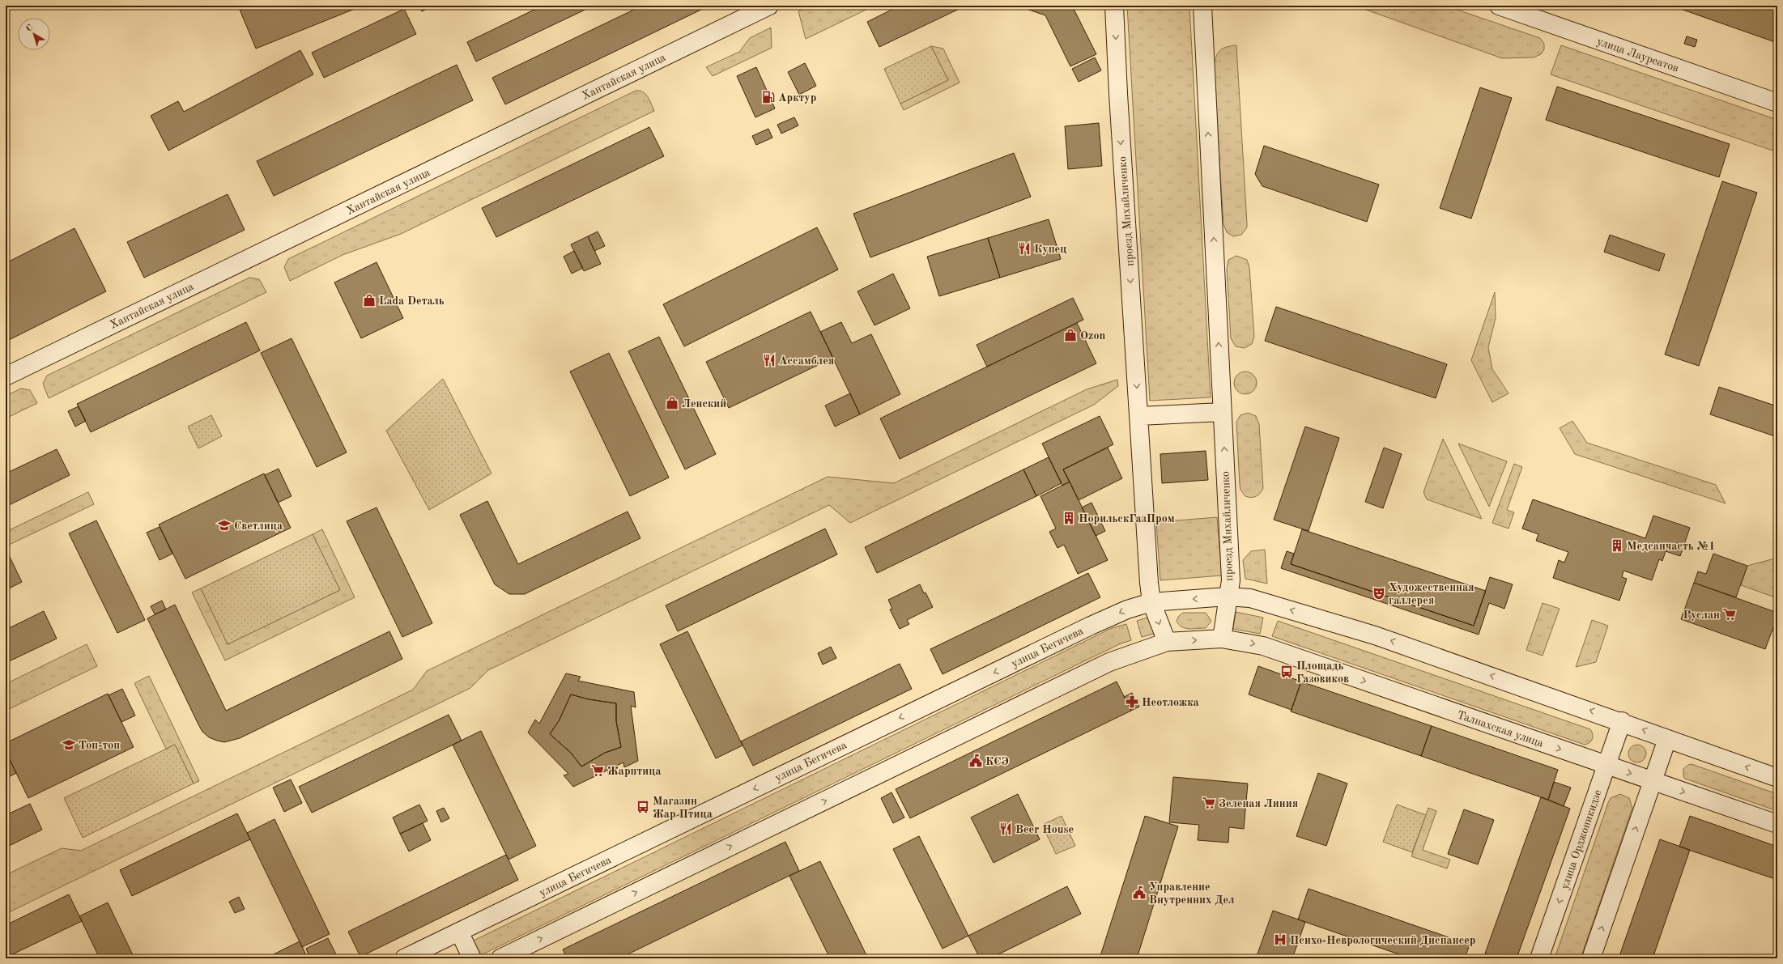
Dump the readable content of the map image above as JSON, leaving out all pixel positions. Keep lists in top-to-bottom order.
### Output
{
  "streets": {
    "street": [
      "улица Лауреатов",
      "Хантайская улица",
      "проезд Михайличенко",
      "улица Бегичева",
      "Талнахская улица",
      "улица Орджоникидзе"
    ]
  },
  "crossings": [
    ["проезд Михайличенко", "улица Бегичева"],
    ["проезд Михайличенко", "Талнахская улица"],
    ["Талнахская улица", "улица Орджоникидзе"]
  ],
  "places": {
    "fuel station": ["Арктур"],
    "restaurant": ["Купец", "Ассамблея", "Beer House"],
    "shop": ["Lada Dеталь", "Ozon", "Ленский"],
    "building": ["НорильскГазПром", "Медсанчасть №1"],
    "school or university": ["Светлица", "Топ-топ"],
    "theatre": ["Художественная галлерея"],
    "supermarket": ["Руслан", "Жарптица", "Зеленая Линия"],
    "bus stop": ["Площадь Газовиков", "Магазин Жар Птица"],
    "pharmacy": ["Неотложка"],
    "public building": ["КСЭ", "Управление Внутренних Дел"],
    "hospital": ["Психо-Неврологический Диспансер"]
  },
  "north": "top left"
}
